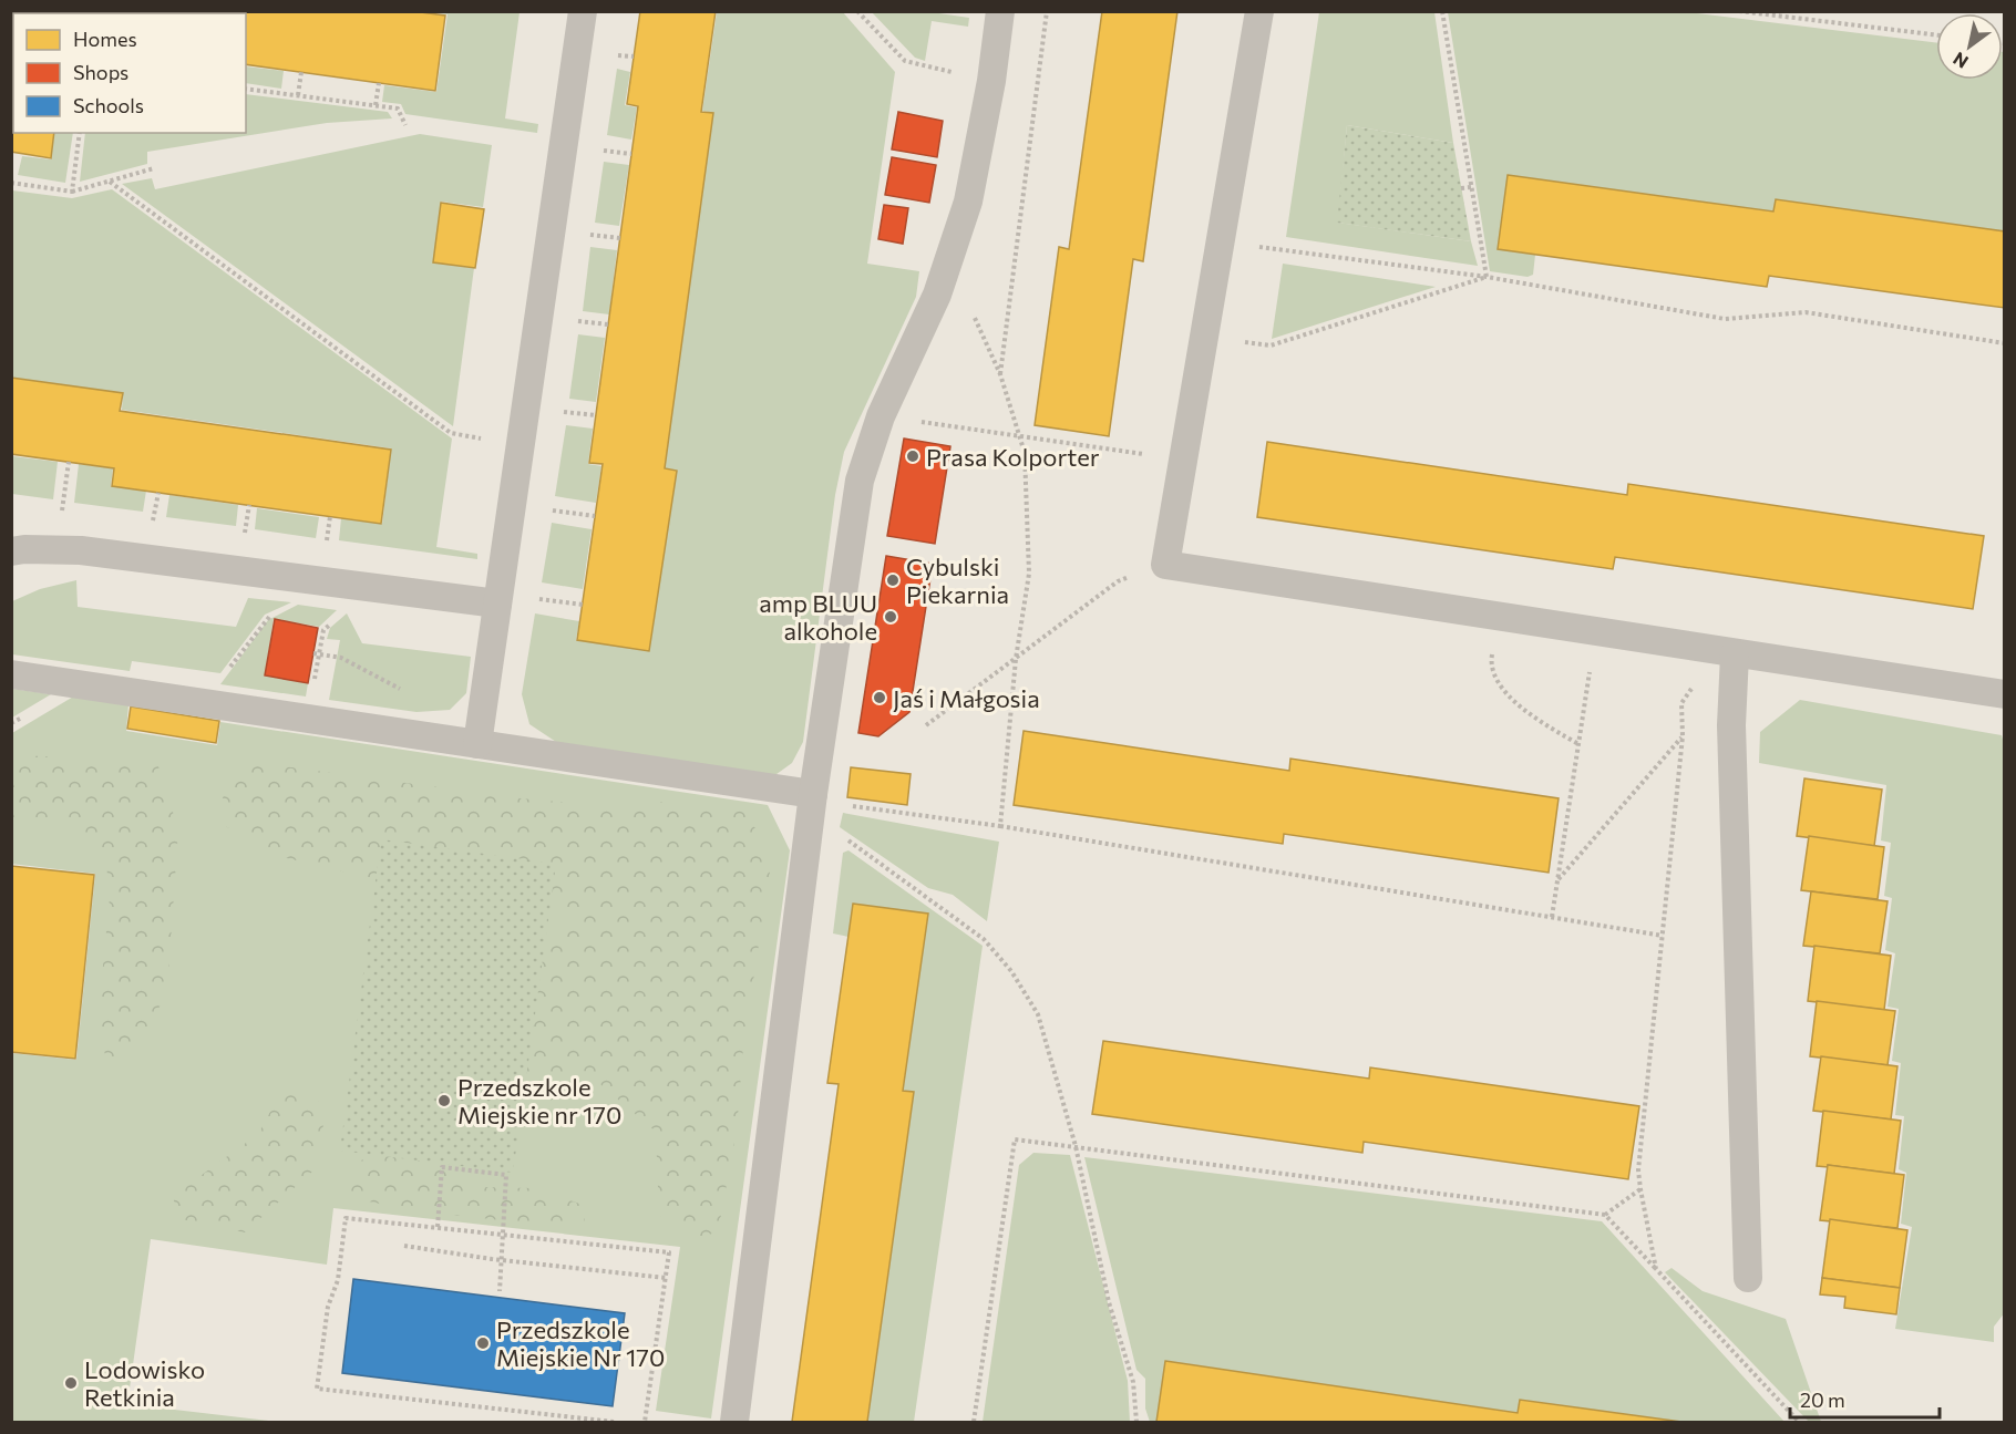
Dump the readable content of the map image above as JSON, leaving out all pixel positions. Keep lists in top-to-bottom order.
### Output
{
  "places": [
    "Prasa Kolporter",
    "Cybulski Piekarnia",
    "amp BLUU alkohole",
    "Jaś i Małgosia",
    "Przedszkole Miejskie nr 170",
    "Przedszkole Miejskie Nr 170",
    "Lodowisko Retkinia"
  ],
  "legend": ["Homes", "Shops", "Schools"],
  "scale_bar": "20 m",
  "north": "bottom left"
}
